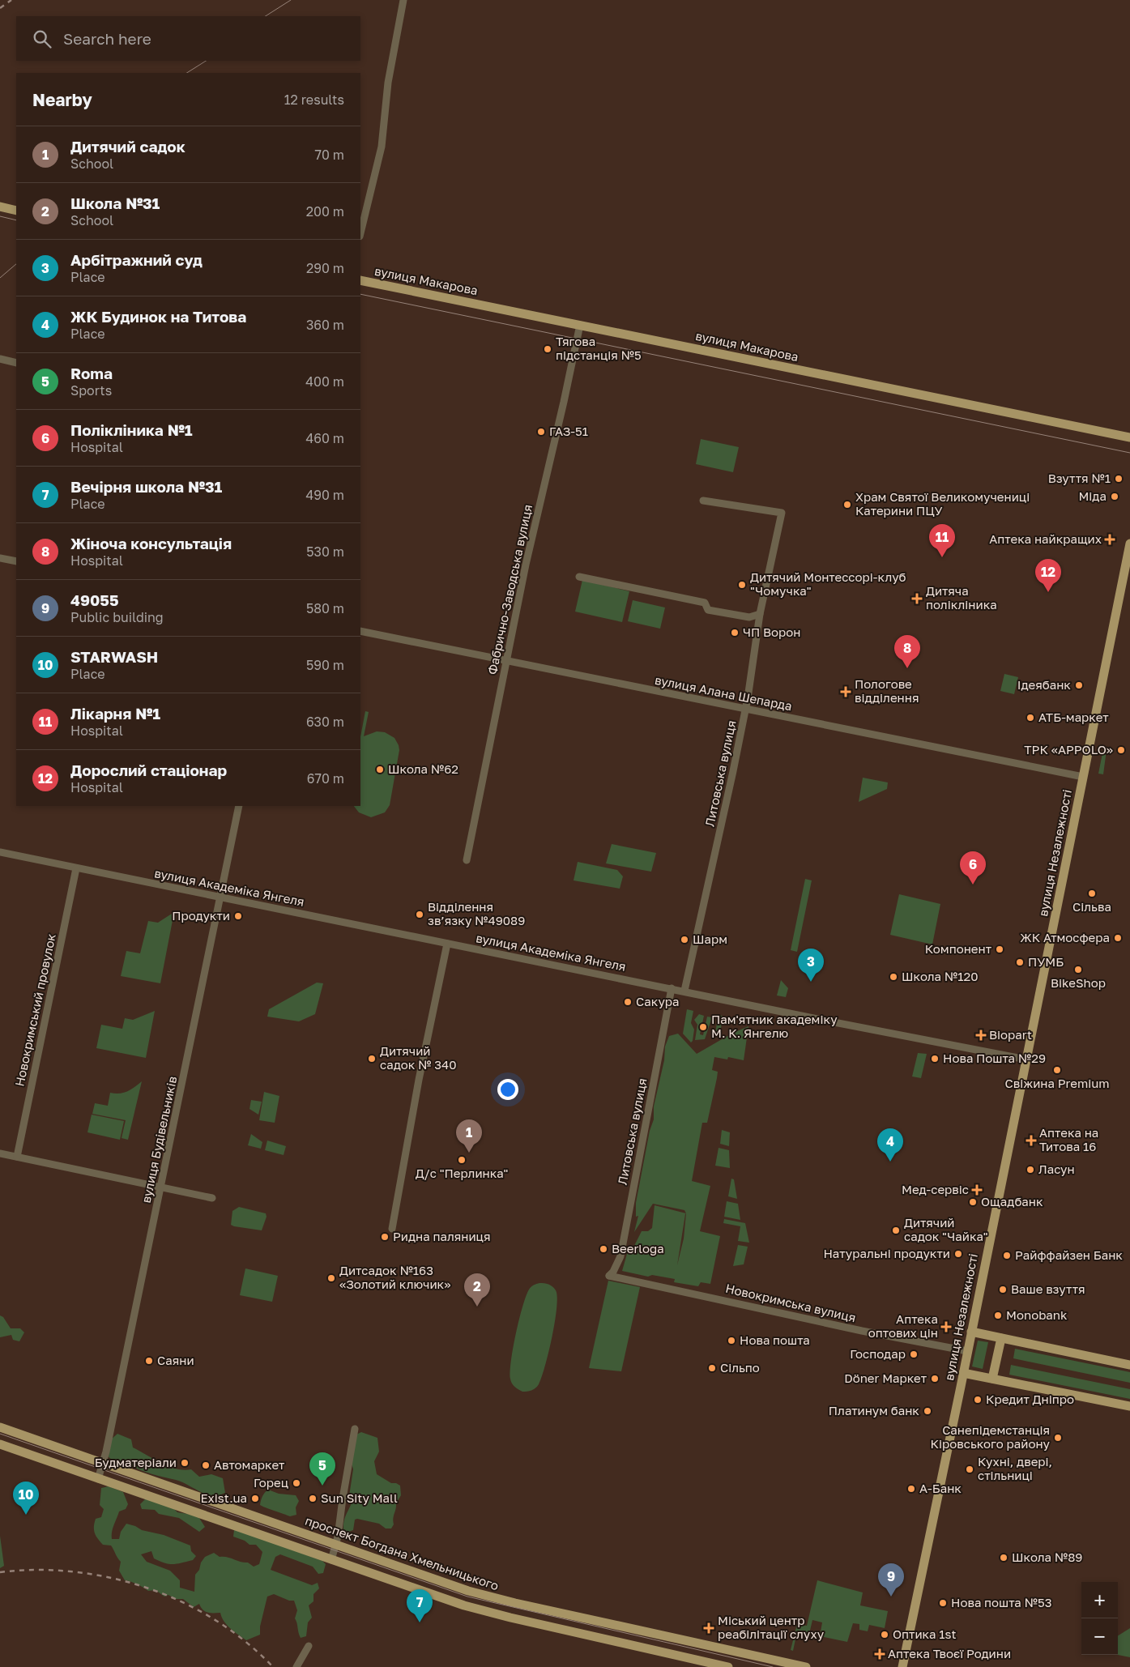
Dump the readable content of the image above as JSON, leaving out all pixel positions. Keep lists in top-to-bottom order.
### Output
{
  "streets": {
    "main road": ["вулиця Макарова", "вулиця Незалежності", "проспект Богдана Хмельницького"],
    "street": [
      "Фабрично-Заводська вулиця",
      "вулиця Алана Шепарда",
      "Литовська вулиця",
      "вулиця Академіка Янгеля",
      "Новокримський провулок",
      "вулиця Будівельників",
      "Новокримська вулиця"
    ]
  },
  "crossings": [
    ["вулиця Макарова", "Фабрично-Заводська вулиця"],
    ["Фабрично-Заводська вулиця", "вулиця Алана Шепарда"],
    ["вулиця Алана Шепарда", "Литовська вулиця"],
    ["вулиця Алана Шепарда", "вулиця Незалежності"],
    ["Литовська вулиця", "вулиця Академіка Янгеля"],
    ["Литовська вулиця", "Новокримська вулиця"],
    ["вулиця Незалежності", "вулиця Академіка Янгеля"],
    ["вулиця Незалежності", "Новокримська вулиця"],
    ["вулиця Академіка Янгеля", "Новокримський провулок"],
    ["вулиця Академіка Янгеля", "вулиця Будівельників"],
    ["вулиця Будівельників", "проспект Богдана Хмельницького"]
  ],
  "places": {
    "other": [
      "Тягова пiдстанцiя №5",
      "ГАЗ-51",
      "Взуття №1",
      "Міда",
      "Храм Святої Великомучениці Катерини ПЦУ",
      "Дитячий Монтессорі-клуб \"Чомучка\"",
      "ЧП Ворон",
      "Ідеябанк",
      "АТБ-маркет",
      "ТРК «APPOLO»",
      "Школа №62",
      "Сільва",
      "Відділення зв’язку №49089",
      "Продукти",
      "ЖК Атмосфера",
      "Шарм",
      "Компонент",
      "ПУМБ",
      "BikeShop",
      "Школа №120",
      "Сакура",
      "Пам'ятник академіку М. К. Янгелю",
      "Дитячий садок № 340",
      "Нова Пошта №29",
      "Свіжина Premium",
      "Д/с \"Перлинка\"",
      "Ласун",
      "Ощадбанк",
      "Дитячий садок \"Чайка\"",
      "Ридна паляниця",
      "Beerloga",
      "Натуральні продукти",
      "Райффайзен Банк",
      "Дитсадок №163 «Золотий ключик»",
      "Ваше взуття",
      "Monobank",
      "Нова пошта",
      "Господар",
      "Саяни",
      "Сільпо",
      "Döner Маркет",
      "Кредит Дніпро",
      "Платинум банк",
      "Санепідемстанція Кіровського району",
      "Будматеріали",
      "Автомаркет",
      "Кухні, двері, стільниці",
      "Горец",
      "А-Банк",
      "Exist.ua",
      "Sun Sity Mall",
      "Школа №89",
      "Нова пошта №53",
      "Оптика 1st"
    ],
    "health": [
      "Аптека найкращих",
      "Дитяча полікліника",
      "Пологове відділення",
      "Biopart",
      "Аптека на Титова 16",
      "Мед-сервіс",
      "Аптека оптових цін",
      "Міський центр реабілітації слуху",
      "Аптека Твоєї Родини"
    ]
  },
  "page": {
    "search": "Search here",
    "heading": ["Nearby", "12 results"],
    "list": [
      {
        "mark": "1",
        "name": "Дитячий садок",
        "note": "School",
        "value": "70 m"
      },
      {
        "mark": "2",
        "name": "Школа №31",
        "note": "School",
        "value": "200 m"
      },
      {
        "mark": "3",
        "name": "Арбітражний суд",
        "note": "Place",
        "value": "290 m"
      },
      {
        "mark": "4",
        "name": "ЖК Будинок на Титова",
        "note": "Place",
        "value": "360 m"
      },
      {
        "mark": "5",
        "name": "Roma",
        "note": "Sports",
        "value": "400 m"
      },
      {
        "mark": "6",
        "name": "Полікліника №1",
        "note": "Hospital",
        "value": "460 m"
      },
      {
        "mark": "7",
        "name": "Вечірня школа №31",
        "note": "Place",
        "value": "490 m"
      },
      {
        "mark": "8",
        "name": "Жіноча консультація",
        "note": "Hospital",
        "value": "530 m"
      },
      {
        "mark": "9",
        "name": "49055",
        "note": "Public building",
        "value": "580 m"
      },
      {
        "mark": "10",
        "name": "STARWASH",
        "note": "Place",
        "value": "590 m"
      },
      {
        "mark": "11",
        "name": "Лікарня №1",
        "note": "Hospital",
        "value": "630 m"
      },
      {
        "mark": "12",
        "name": "Дорослий стаціонар",
        "note": "Hospital",
        "value": "670 m"
      }
    ],
    "pins": [
      "11",
      "12",
      "8",
      "6",
      "3",
      "1",
      "4",
      "2",
      "5",
      "10",
      "9",
      "7"
    ],
    "map_buttons": ["+", "−"]
  }
}
